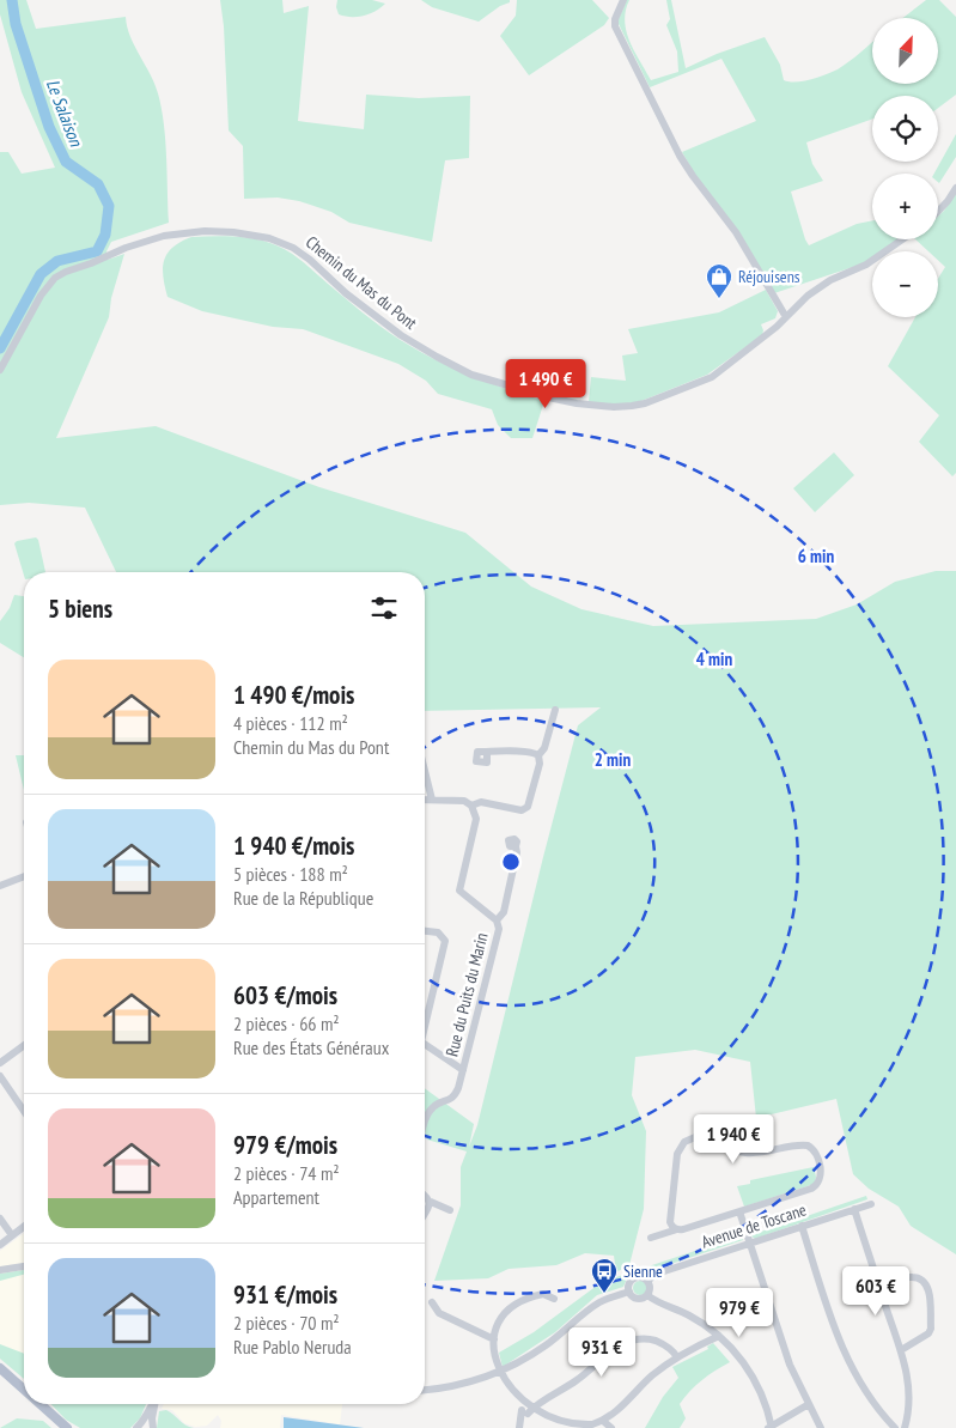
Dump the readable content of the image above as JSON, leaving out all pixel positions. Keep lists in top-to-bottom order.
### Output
{
  "streets": {
    "street": ["Chemin du Mas du Pont", "Rue du Puits du Marin", "Avenue de Toscane"]
  },
  "water": ["Le Salaison"],
  "places": {
    "shop": ["Réjouisens"],
    "bus stop": ["Sienne"]
  },
  "north": "top right",
  "page": {
    "map_buttons": ["+", "−"],
    "price": [
      "1 490 €",
      "1 940 €",
      "603 €",
      "979 €",
      "931 €"
    ],
    "heading": "5 biens",
    "list": [
      {
        "name": "1 490 €/mois",
        "note": "4 pièces · 112 m² · Chemin du Mas du Pont"
      },
      {
        "name": "1 940 €/mois",
        "note": "5 pièces · 188 m² · Rue de la République"
      },
      {
        "name": "603 €/mois",
        "note": "2 pièces · 66 m² · Rue des États Généraux"
      },
      {
        "name": "979 €/mois",
        "note": "2 pièces · 74 m² · Appartement"
      },
      {
        "name": "931 €/mois",
        "note": "2 pièces · 70 m² · Rue Pablo Neruda"
      }
    ]
  },
  "rings": ["6 min", "4 min", "2 min"]
}
